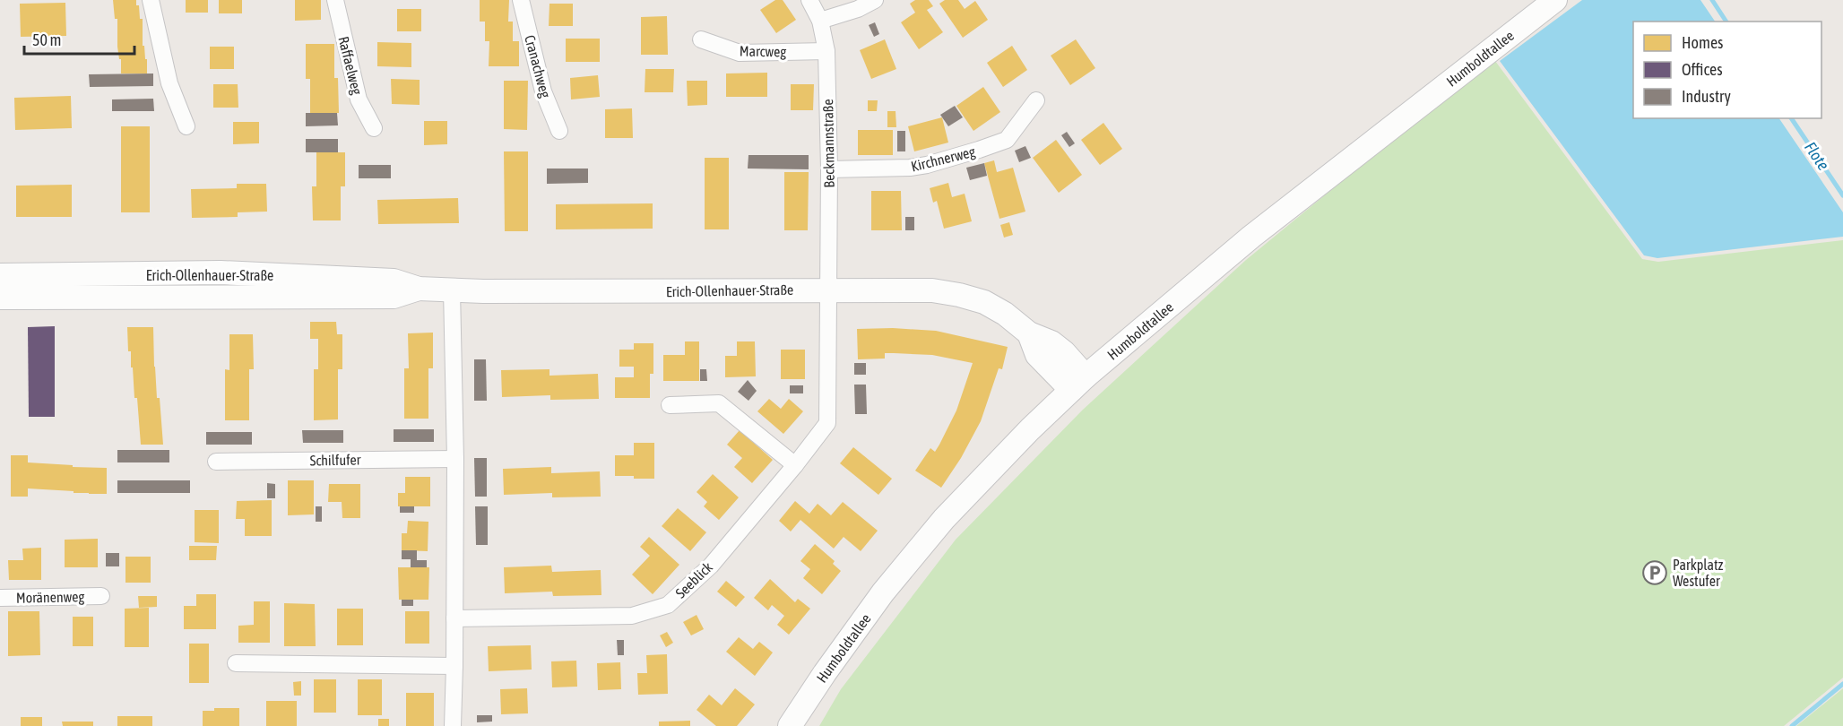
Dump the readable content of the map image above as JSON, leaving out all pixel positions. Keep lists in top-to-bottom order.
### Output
{
  "streets": {
    "street": [
      "Marcweg",
      "Humboldtallee",
      "Raffaelweg",
      "Cranachweg",
      "Beckmannstraße",
      "Kirchnerweg",
      "Erich-Ollenhauer-Straße",
      "Schilfufer",
      "Seeblick",
      "Moränenweg"
    ]
  },
  "crossings": [
    ["Marcweg", "Beckmannstraße"],
    ["Humboldtallee", "Erich-Ollenhauer-Straße"],
    ["Beckmannstraße", "Kirchnerweg"],
    ["Beckmannstraße", "Erich-Ollenhauer-Straße"],
    ["Beckmannstraße", "Seeblick"],
    ["Erich-Ollenhauer-Straße", "Seeblick"]
  ],
  "water": ["Flote"],
  "places": {
    "parking": ["Parkplatz Westufer"]
  },
  "legend": ["Homes", "Offices", "Industry"],
  "scale_bar": "50 m"
}
